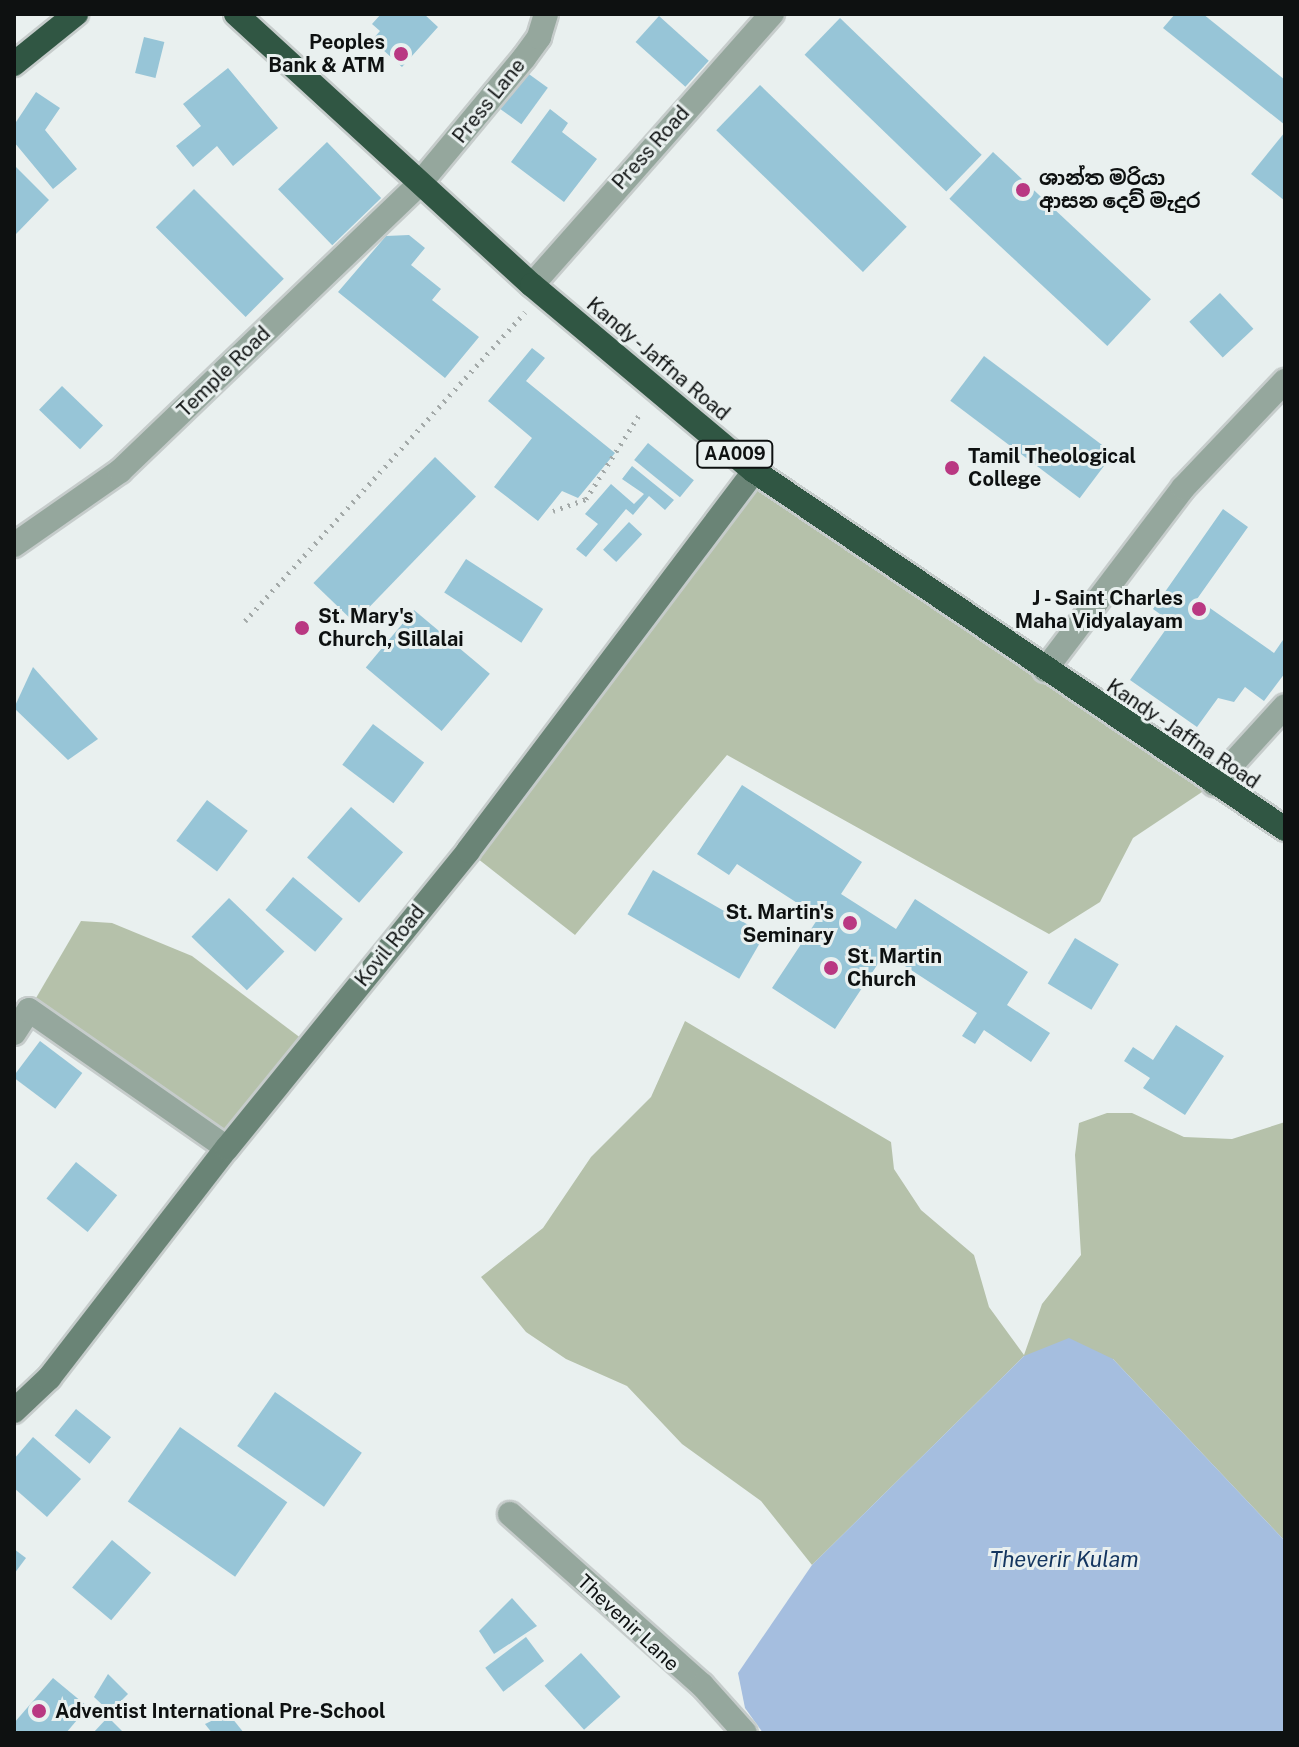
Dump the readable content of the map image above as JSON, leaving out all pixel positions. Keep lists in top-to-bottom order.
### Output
{
  "streets": {
    "highway": ["Kandy - Jaffna Road", "AA009"],
    "street": [
      "Press Lane",
      "Press Road",
      "Temple Road",
      "Kovil Road",
      "Thevenir Lane"
    ]
  },
  "crossings": [
    ["Press Lane", "Kandy - Jaffna Road"],
    ["Press Lane", "Temple Road"],
    ["Press Road", "Kandy - Jaffna Road"],
    ["Kandy - Jaffna Road", "Temple Road"],
    ["Kandy - Jaffna Road", "Kovil Road"]
  ],
  "water": ["Theverir Kulam"],
  "places": [
    "Peoples Bank & ATM",
    "ශාන්ත මරියා ආසන දෙව් මැදුර",
    "Tamil Theological College",
    "J - Saint Charles Maha Vidyalayam",
    "St. Mary's Church, Sillalai",
    "St. Martin's Seminary",
    "St. Martin Church",
    "Adventist International Pre-School"
  ]
}
